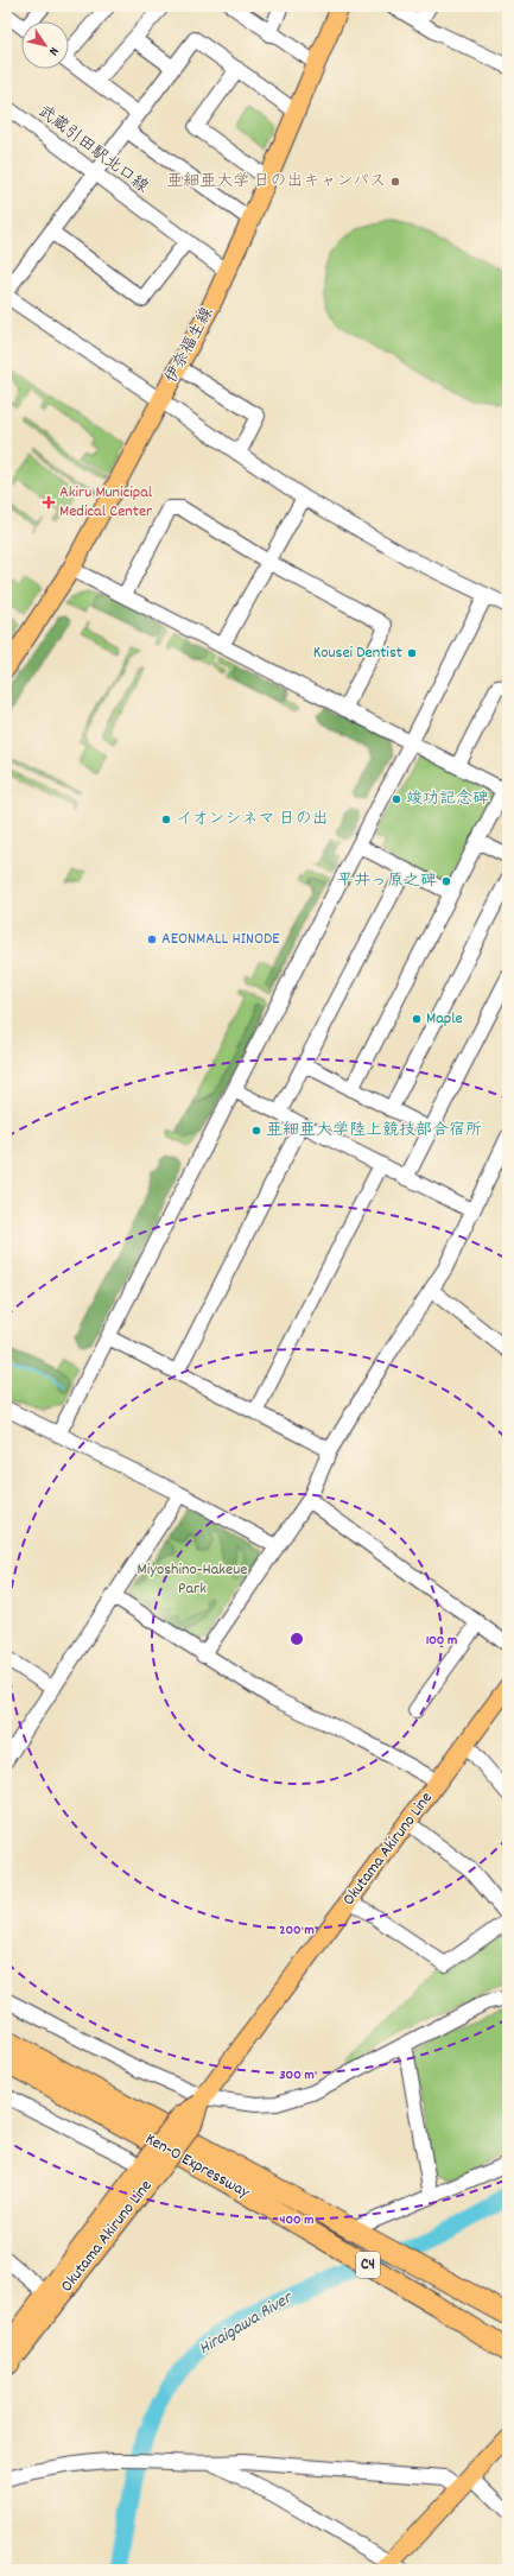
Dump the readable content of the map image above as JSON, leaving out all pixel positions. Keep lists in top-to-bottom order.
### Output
{
  "streets": {
    "highway": ["Ken-O Expressway", "C4"],
    "main road": ["伊奈福生線", "Okutama Akiruno Line"],
    "street": ["武蔵引田駅北口線"]
  },
  "crossings": [
    ["武蔵引田駅北口線", "伊奈福生線"]
  ],
  "water": ["Hiraigawa River"],
  "parks": ["Miyoshino-Hakeue Park"],
  "places": {
    "other": [
      "亜細亜大学 日の出キャンパス",
      "Kousei Dentist",
      "竣功記念碑",
      "イオンシネマ 日の出",
      "平井っ原之碑",
      "AEONMALL HINODE",
      "Maple",
      "亜細亜大学陸上競技部合宿所"
    ],
    "health": ["Akiru Municipal Medical Center"]
  },
  "north": "bottom right",
  "rings": [
    "100 m",
    "200 m",
    "300 m",
    "400 m"
  ]
}
